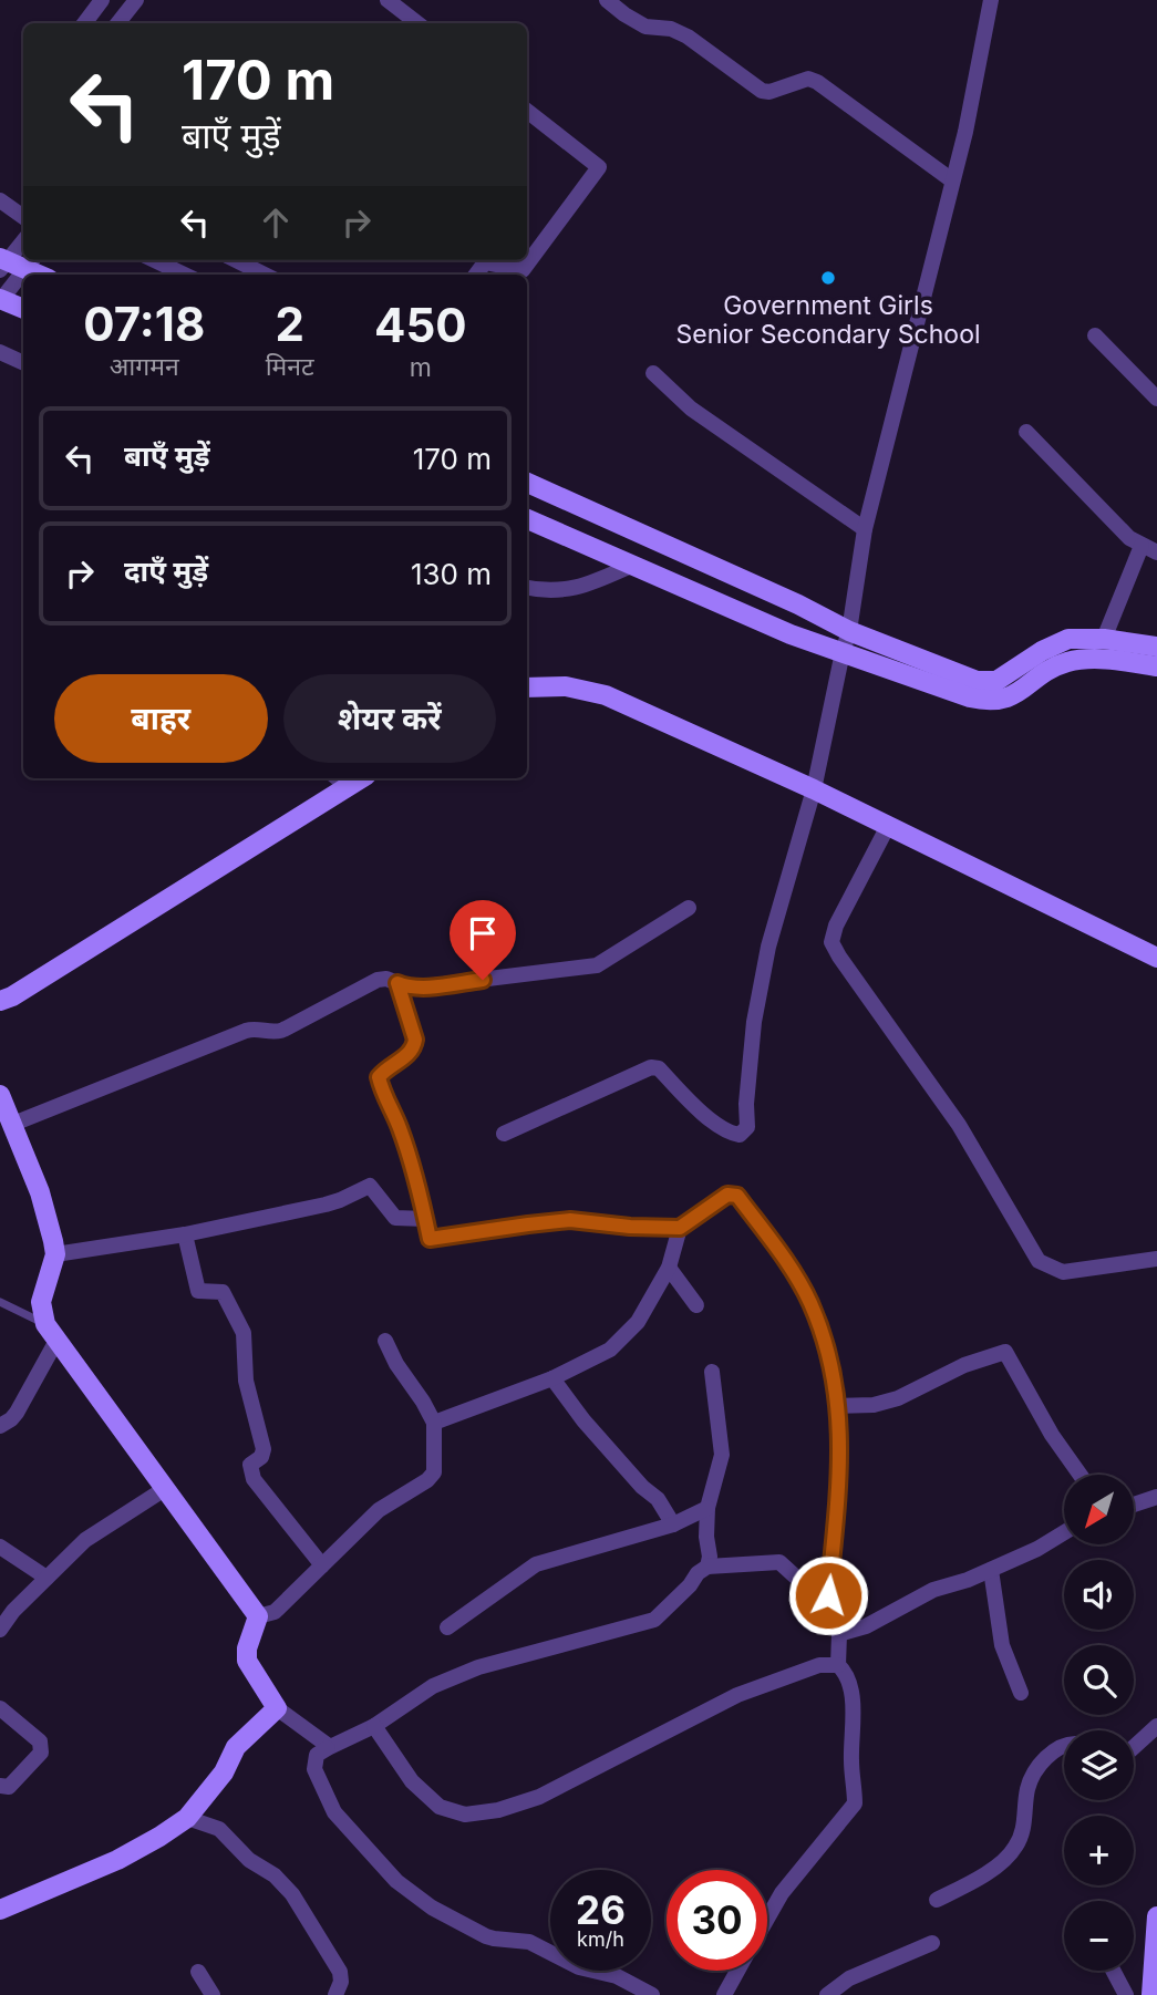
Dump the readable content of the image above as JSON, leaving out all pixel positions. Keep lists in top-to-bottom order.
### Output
{
  "places": ["Government Girls Senior Secondary School"],
  "north": "bottom left",
  "page": {
    "turn": ["170 m", "बाएँ मुड़ें"],
    "eta": [
      "07:18",
      "आगमन",
      "2",
      "मिनट",
      "450",
      "m"
    ],
    "list": [
      {
        "name": "बाएँ मुड़ें",
        "value": "170 m"
      },
      {
        "name": "दाएँ मुड़ें",
        "value": "130 m"
      }
    ],
    "buttons": ["बाहर", "शेयर करें"],
    "map_buttons": ["+", "−"],
    "speed": "26 km/h",
    "limit": "30"
  }
}
